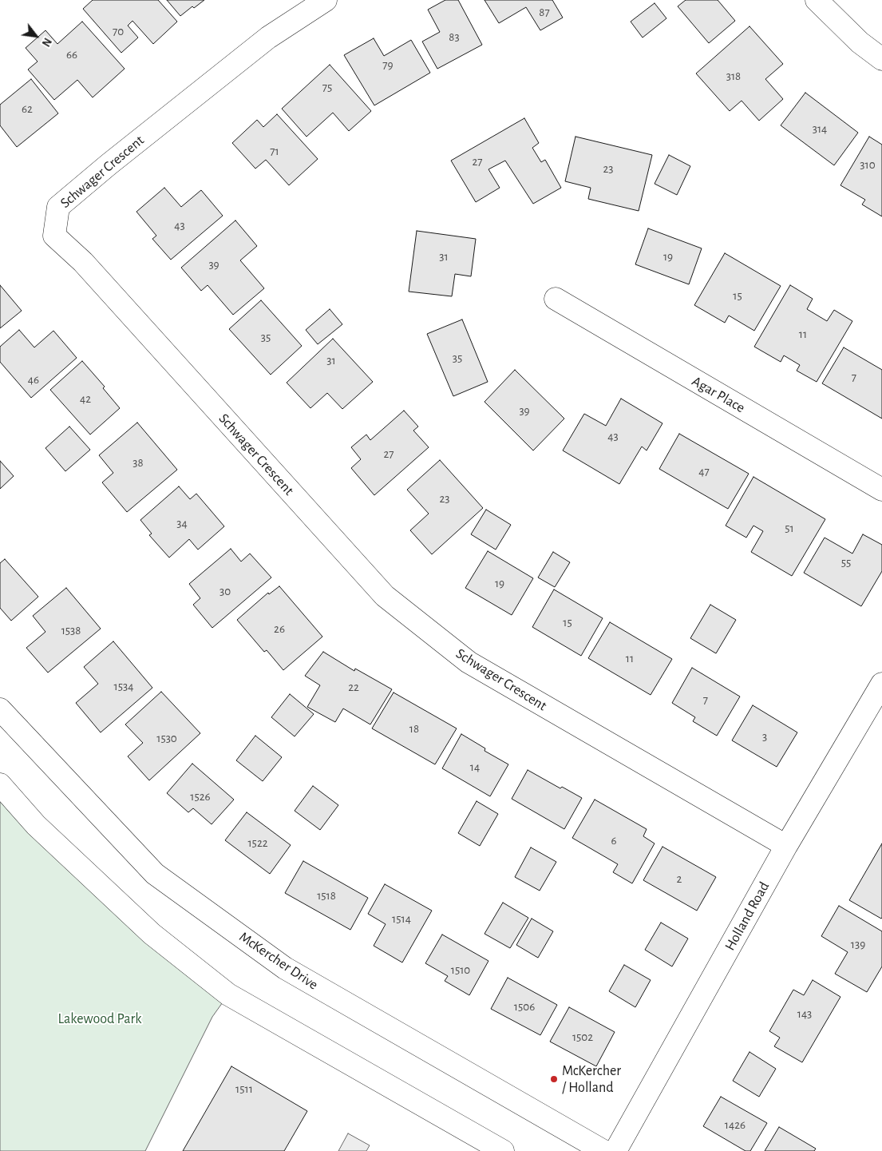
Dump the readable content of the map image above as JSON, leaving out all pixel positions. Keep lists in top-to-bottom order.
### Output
{
  "streets": {
    "street": [
      "Schwager Crescent",
      "Agar Place",
      "Holland Road",
      "McKercher Drive"
    ]
  },
  "crossings": [
    ["Schwager Crescent", "Holland Road"]
  ],
  "parks": ["Lakewood Park"],
  "places": ["McKercher / Holland"],
  "house_numbers": [
    "87",
    "70",
    "83",
    "66",
    "79",
    "318",
    "75",
    "62",
    "314",
    "71",
    "27",
    "310",
    "23",
    "43",
    "31",
    "19",
    "39",
    "15",
    "11",
    "35",
    "35",
    "31",
    "7",
    "46",
    "42",
    "39",
    "43",
    "27",
    "38",
    "47",
    "23",
    "34",
    "51",
    "55",
    "19",
    "30",
    "15",
    "26",
    "1538",
    "11",
    "1534",
    "22",
    "7",
    "18",
    "3",
    "1530",
    "14",
    "1526",
    "6",
    "1522",
    "2",
    "1518",
    "1514",
    "139",
    "1510",
    "1506",
    "143",
    "1502",
    "1511",
    "1426"
  ],
  "north": "bottom right"
}
